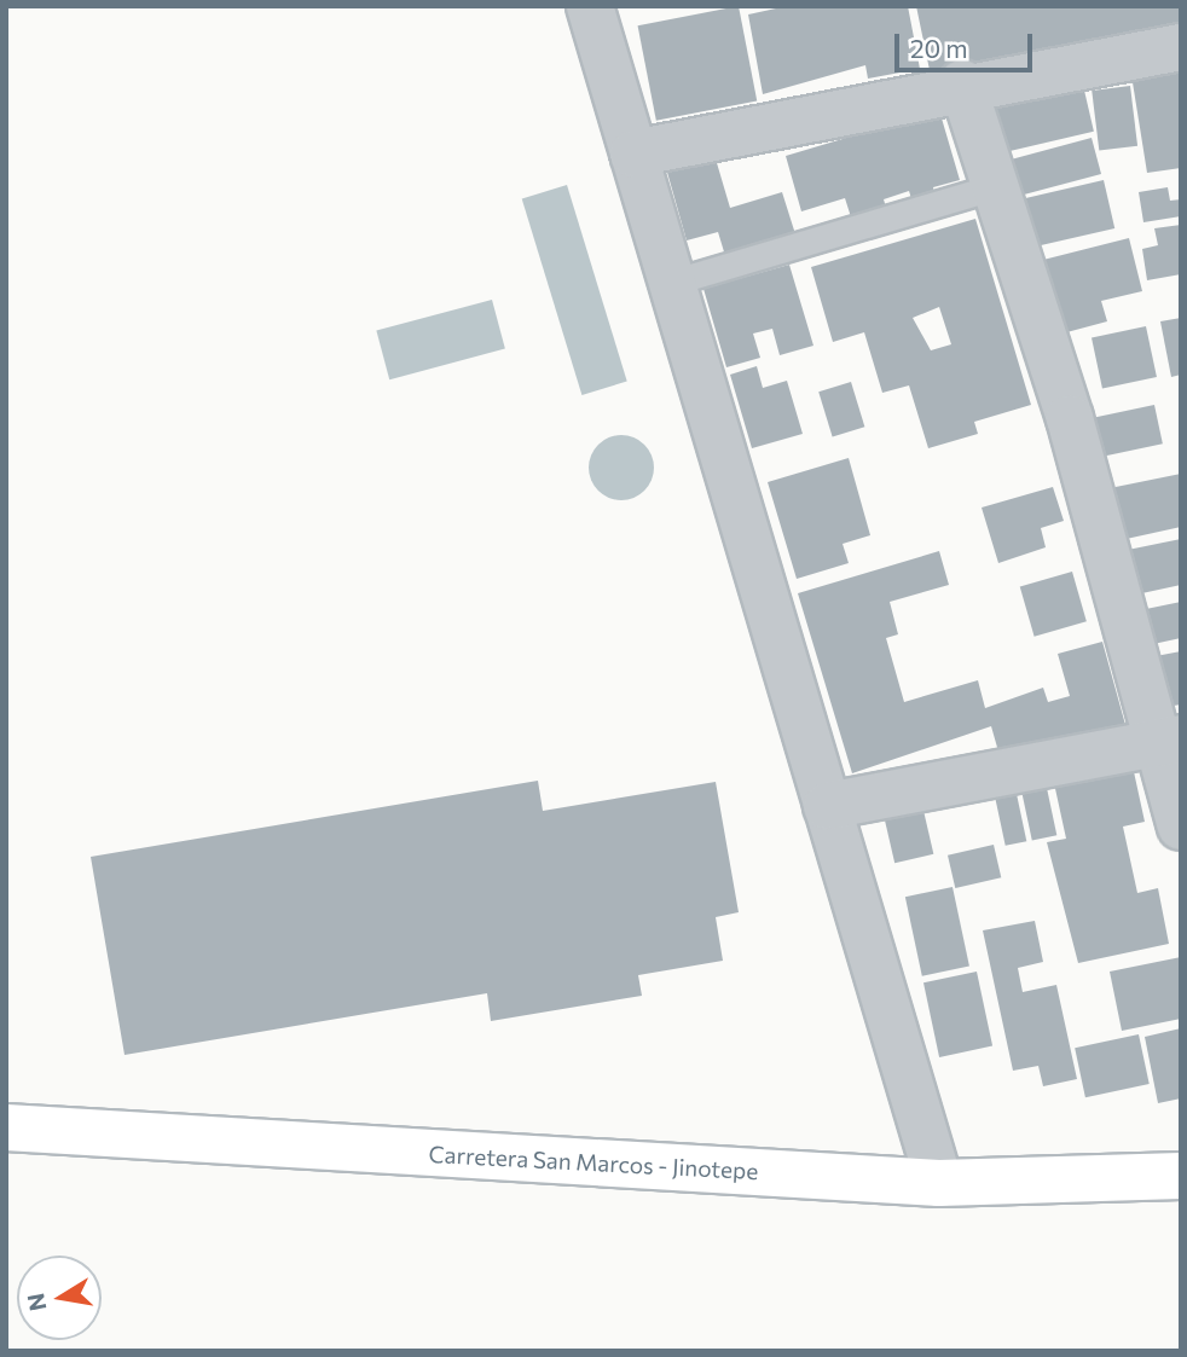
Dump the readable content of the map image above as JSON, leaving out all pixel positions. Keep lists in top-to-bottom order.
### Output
{
  "streets": {
    "main road": ["Carretera San Marcos - Jinotepe"]
  },
  "scale_bar": "20 m",
  "north": "left"
}
